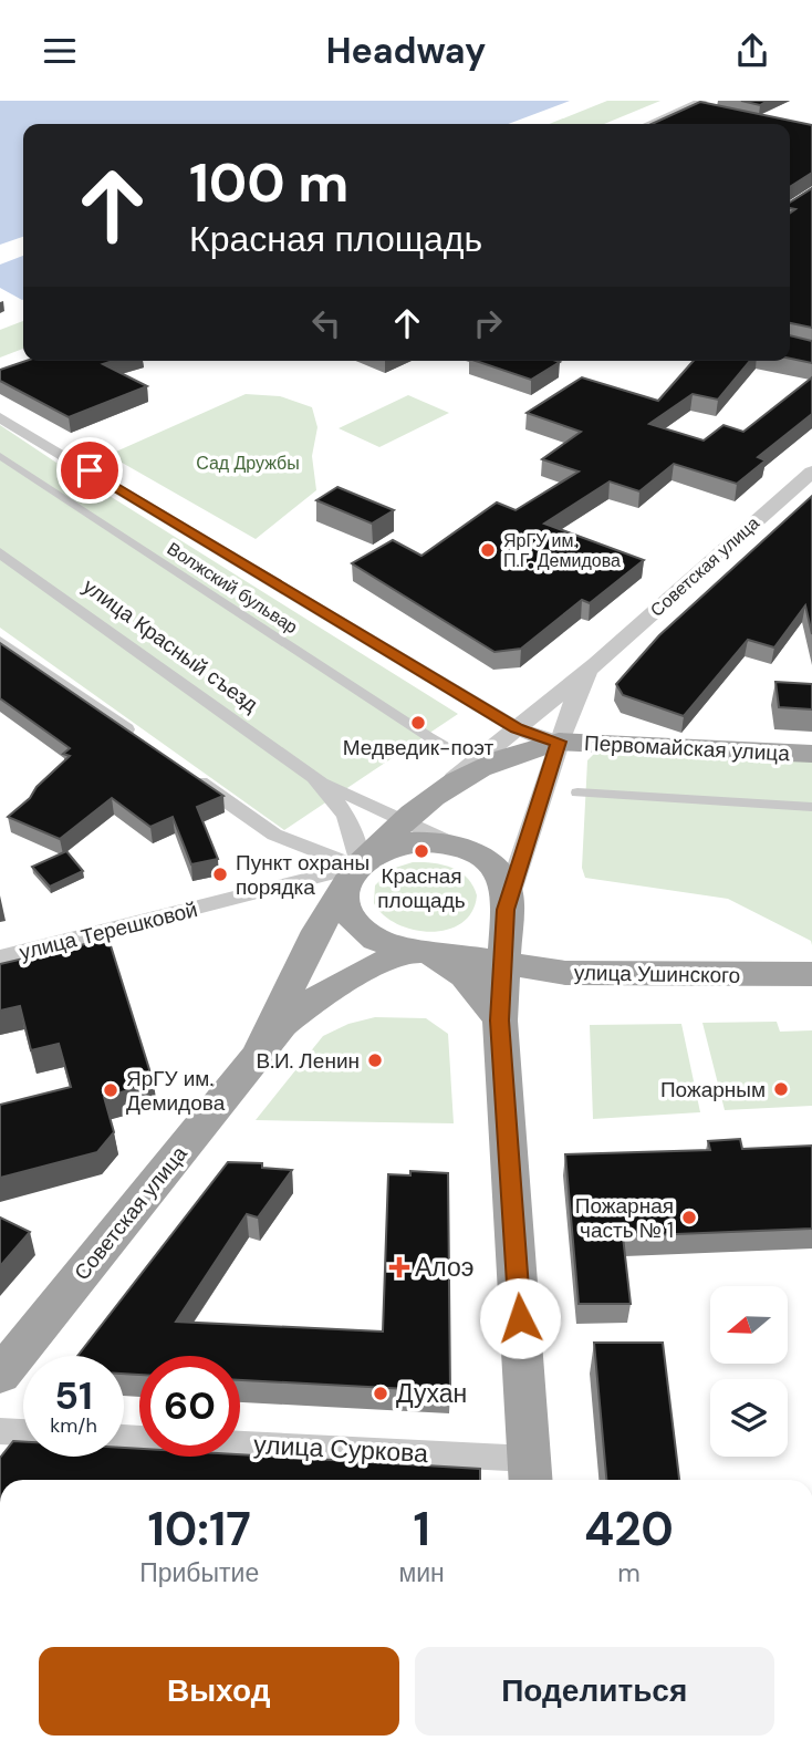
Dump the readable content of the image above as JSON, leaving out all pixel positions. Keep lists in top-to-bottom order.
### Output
{
  "streets": {
    "main road": ["Советская улица", "Первомайская улица", "улица Ушинского"],
    "street": [
      "Волжский бульвар",
      "улица Красный съезд",
      "улица Терешковой",
      "улица Суркова"
    ]
  },
  "crossings": [
    ["Советская улица", "Первомайская улица"]
  ],
  "parks": ["Сад Дружбы"],
  "places": {
    "other": [
      "ЯрГУ им. П.Г. Демидова",
      "Медведик-поэт",
      "Красная площадь",
      "Пункт охраны порядка",
      "В.И. Ленин",
      "Пожарным",
      "ЯрГУ им. Демидова",
      "Пожарная часть № 1",
      "Духан"
    ],
    "health": ["Алоэ"]
  },
  "north": "left",
  "page": {
    "header": "Headway",
    "turn": ["100 m", "Красная площадь"],
    "speed": "51 km/h",
    "limit": "60",
    "eta": [
      "10:17",
      "Прибытие",
      "1",
      "мин",
      "420",
      "m"
    ],
    "buttons": ["Выход", "Поделиться"]
  }
}
